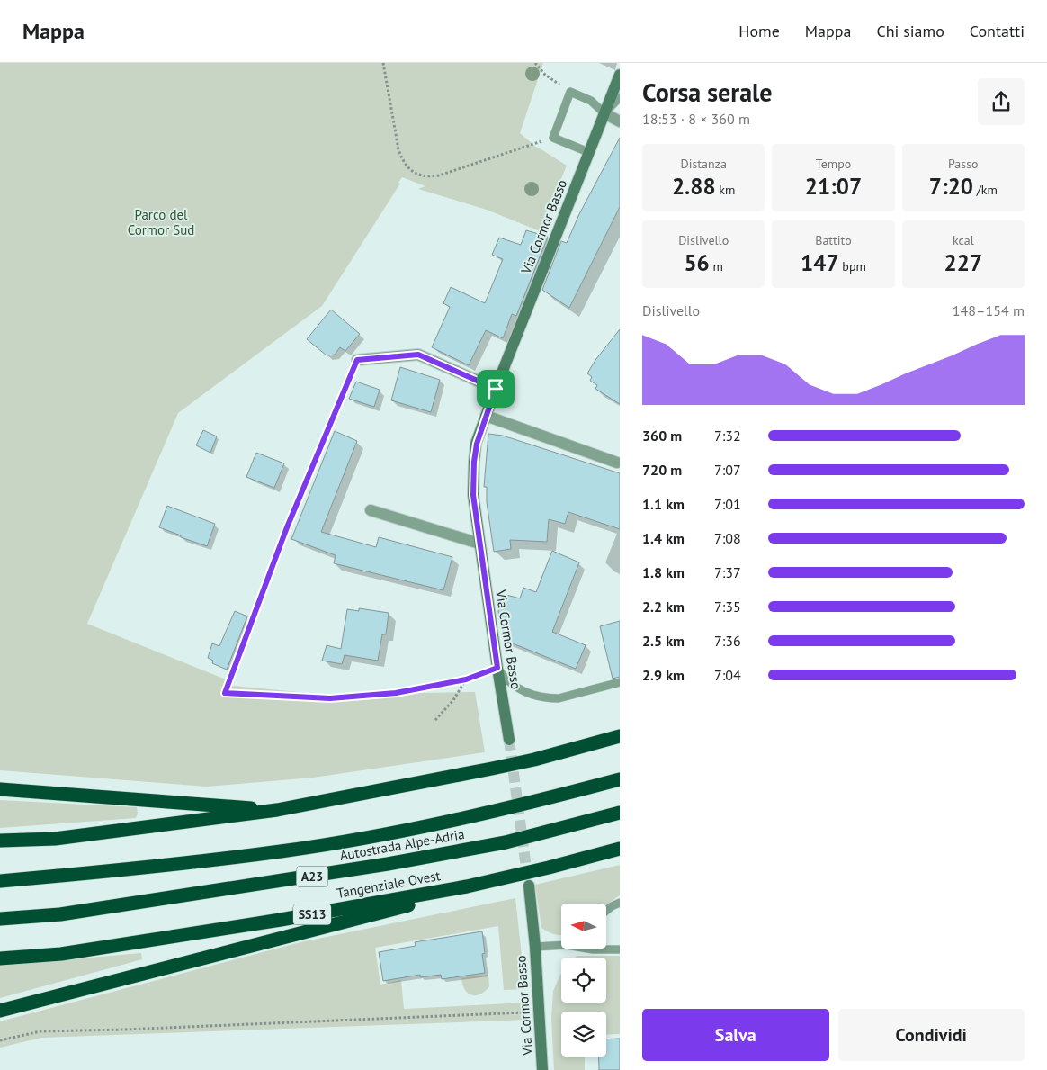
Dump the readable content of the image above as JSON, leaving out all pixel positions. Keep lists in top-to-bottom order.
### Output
{
  "streets": {
    "highway": [
      "Autostrada Alpe-Adria",
      "A23",
      "Tangenziale Ovest",
      "SS13"
    ],
    "street": ["Via Cormor Basso"]
  },
  "parks": ["Parco del Cormor Sud"],
  "north": "left",
  "page": {
    "header": "Mappa",
    "nav": [
      "Home",
      "Mappa",
      "Chi siamo",
      "Contatti"
    ],
    "heading": ["Corsa serale", "18:53 · 8 × 360 m"],
    "stats": [
      ["Distanza", "2.88 km"],
      ["Tempo", "21:07"],
      ["Passo", "7:20 /km"],
      ["Dislivello", "56 m"],
      ["Battito", "147 bpm"],
      ["kcal", "227"]
    ],
    "chart": ["Dislivello", "148–154 m"],
    "list": [
      {
        "name": "360 m",
        "note": "7:32"
      },
      {
        "name": "720 m",
        "note": "7:07"
      },
      {
        "name": "1.1 km",
        "note": "7:01"
      },
      {
        "name": "1.4 km",
        "note": "7:08"
      },
      {
        "name": "1.8 km",
        "note": "7:37"
      },
      {
        "name": "2.2 km",
        "note": "7:35"
      },
      {
        "name": "2.5 km",
        "note": "7:36"
      },
      {
        "name": "2.9 km",
        "note": "7:04"
      }
    ],
    "buttons": ["Salva", "Condividi"]
  }
}
